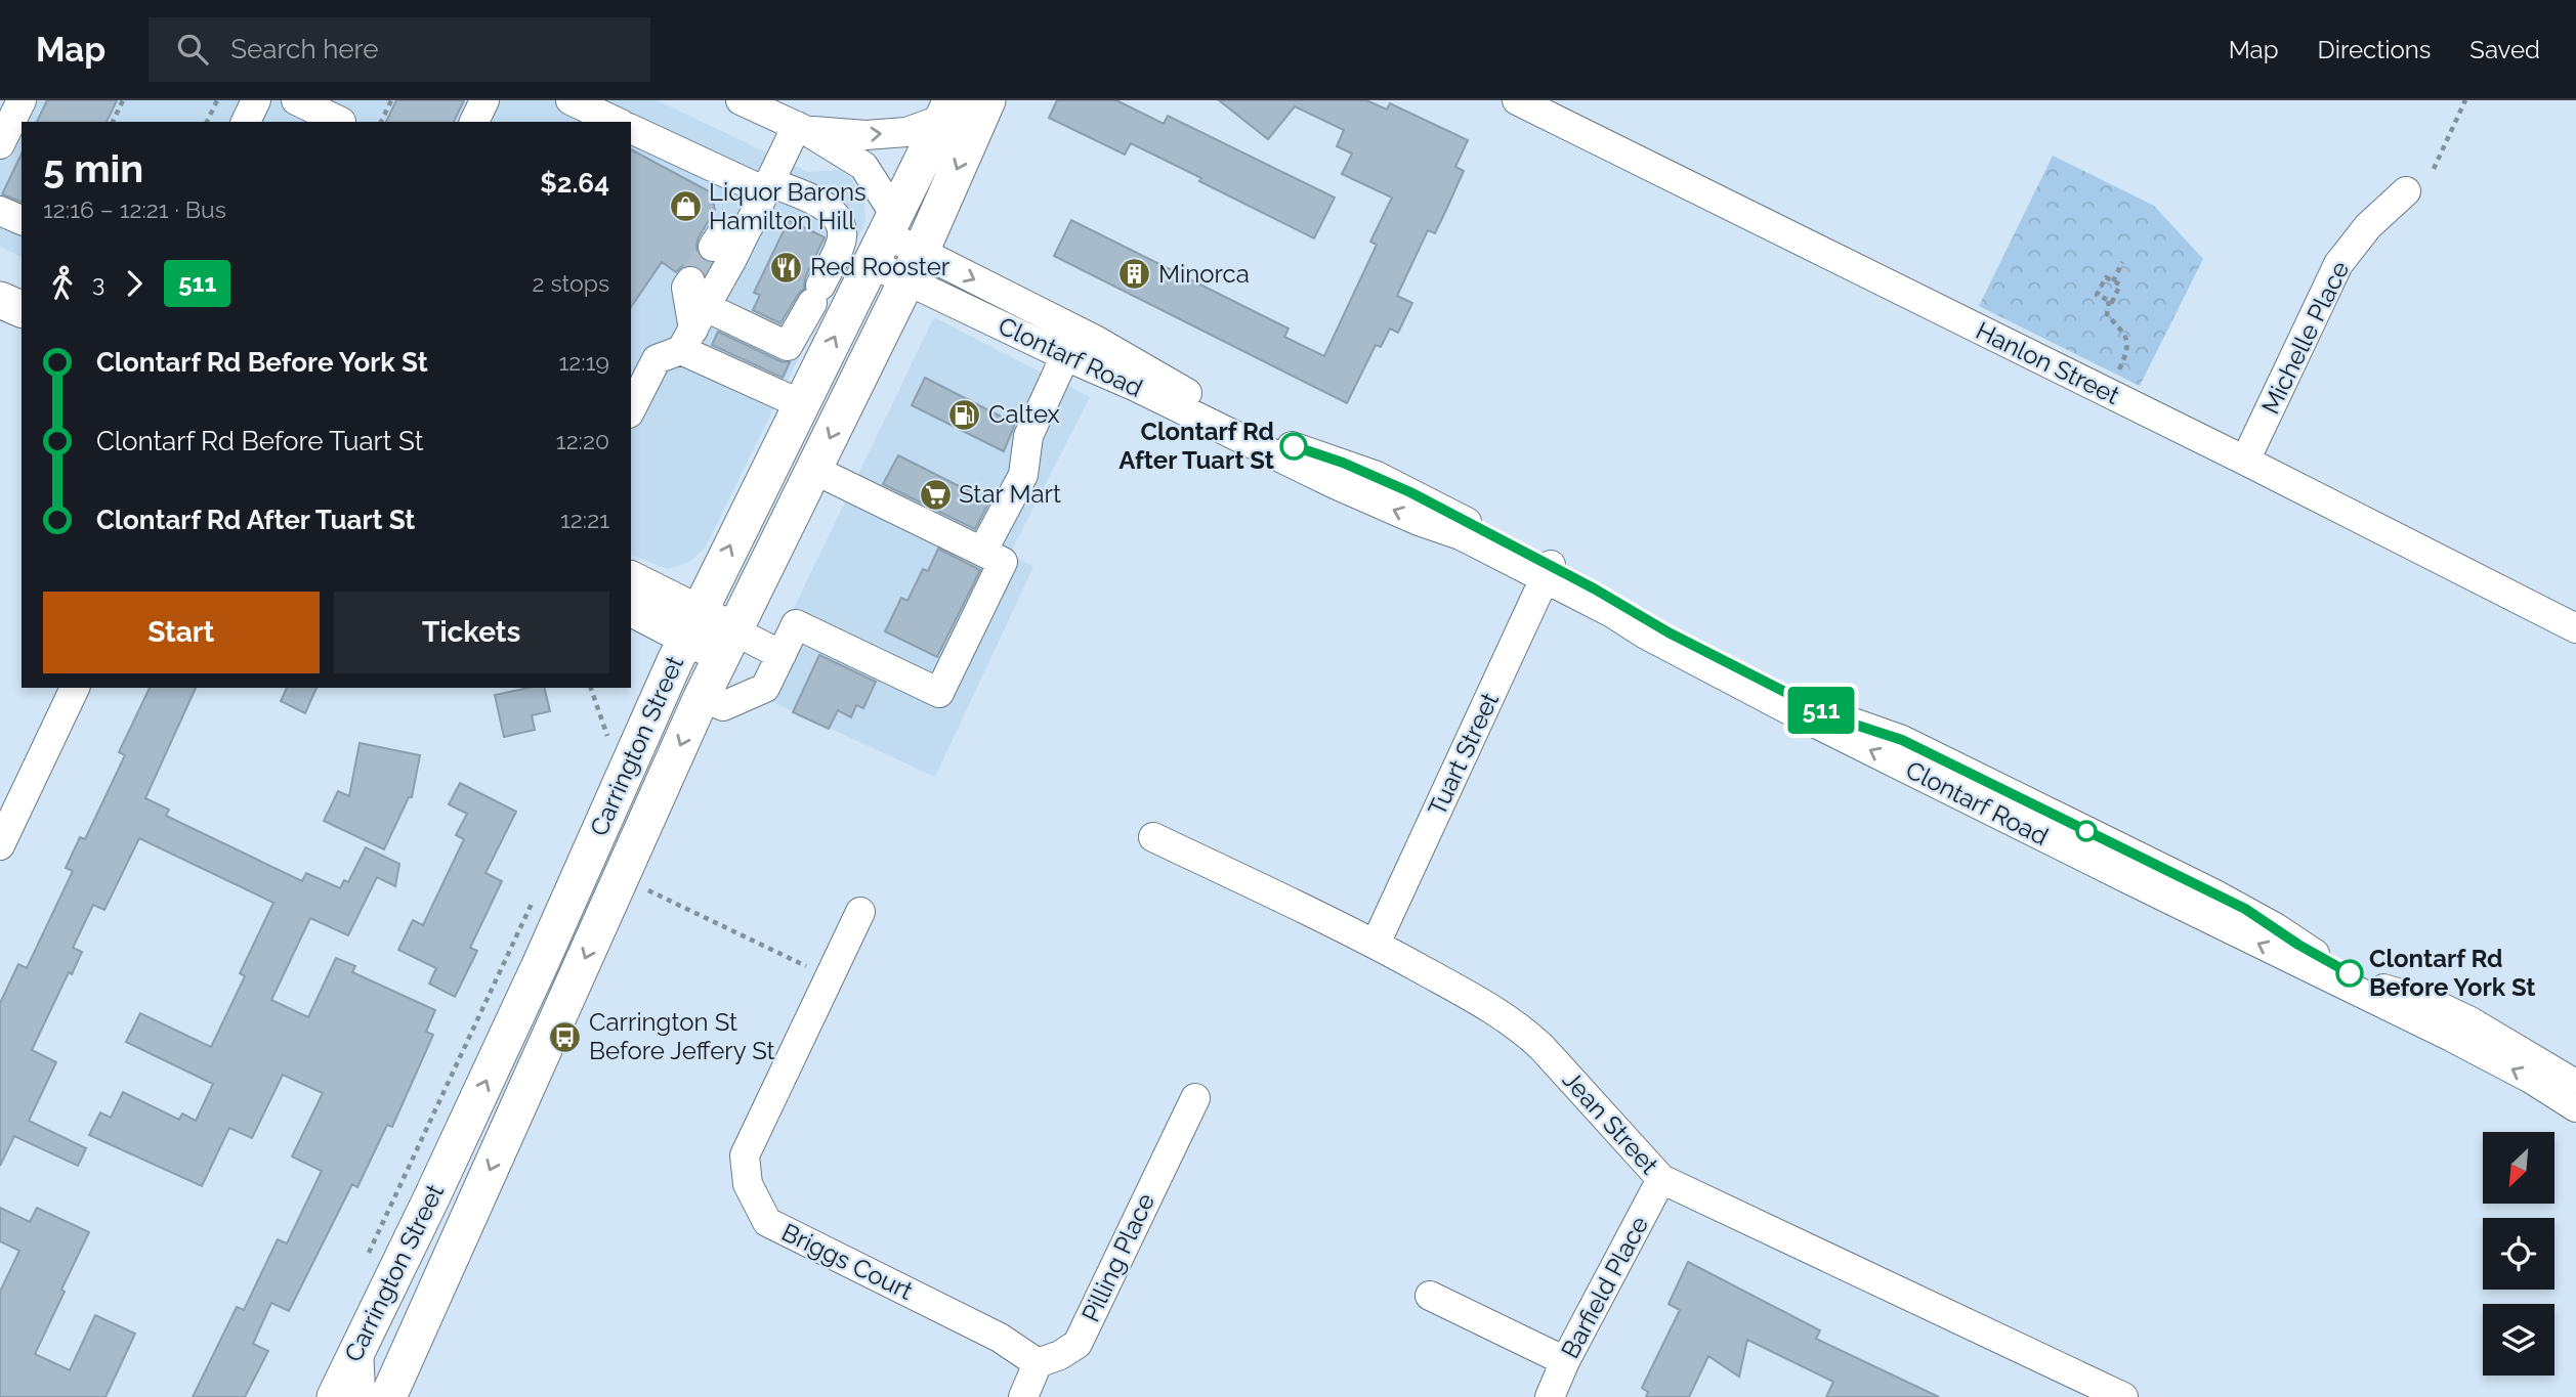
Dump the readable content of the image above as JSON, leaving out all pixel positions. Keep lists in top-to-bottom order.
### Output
{
  "streets": {
    "main road": ["Carrington Street"],
    "street": [
      "Michelle Place",
      "Clontarf Road",
      "Hanlon Street",
      "Tuart Street",
      "Jean Street",
      "Pilling Place",
      "Briggs Court",
      "Barfield Place"
    ]
  },
  "crossings": [
    ["Michelle Place", "Hanlon Street"],
    ["Clontarf Road", "Carrington Street"],
    ["Clontarf Road", "Tuart Street"],
    ["Tuart Street", "Jean Street"],
    ["Jean Street", "Barfield Place"],
    ["Pilling Place", "Briggs Court"]
  ],
  "places": {
    "shop": ["Liquor Barons Hamilton Hill"],
    "restaurant": ["Red Rooster"],
    "building": ["Minorca"],
    "fuel station": ["Caltex"],
    "other": ["Clontarf Rd After Tuart St", "Clontarf Rd Before York St"],
    "supermarket": ["Star Mart"],
    "bus stop": ["Carrington St Before Jeffery St"]
  },
  "lines": ["bus line 511"],
  "north": "bottom left",
  "page": {
    "header": "Map",
    "search": "Search here",
    "nav": ["Map", "Directions", "Saved"],
    "on_map": "511",
    "heading": ["5 min", "12:16 – 12:21 · Bus", "$2.64"],
    "legs": ["3", "511", "2 stops"],
    "list": [
      {
        "name": "Clontarf Rd Before York St",
        "value": "12:19"
      },
      {
        "name": "Clontarf Rd Before Tuart St",
        "value": "12:20"
      },
      {
        "name": "Clontarf Rd After Tuart St",
        "value": "12:21"
      }
    ],
    "buttons": ["Start", "Tickets"]
  }
}
